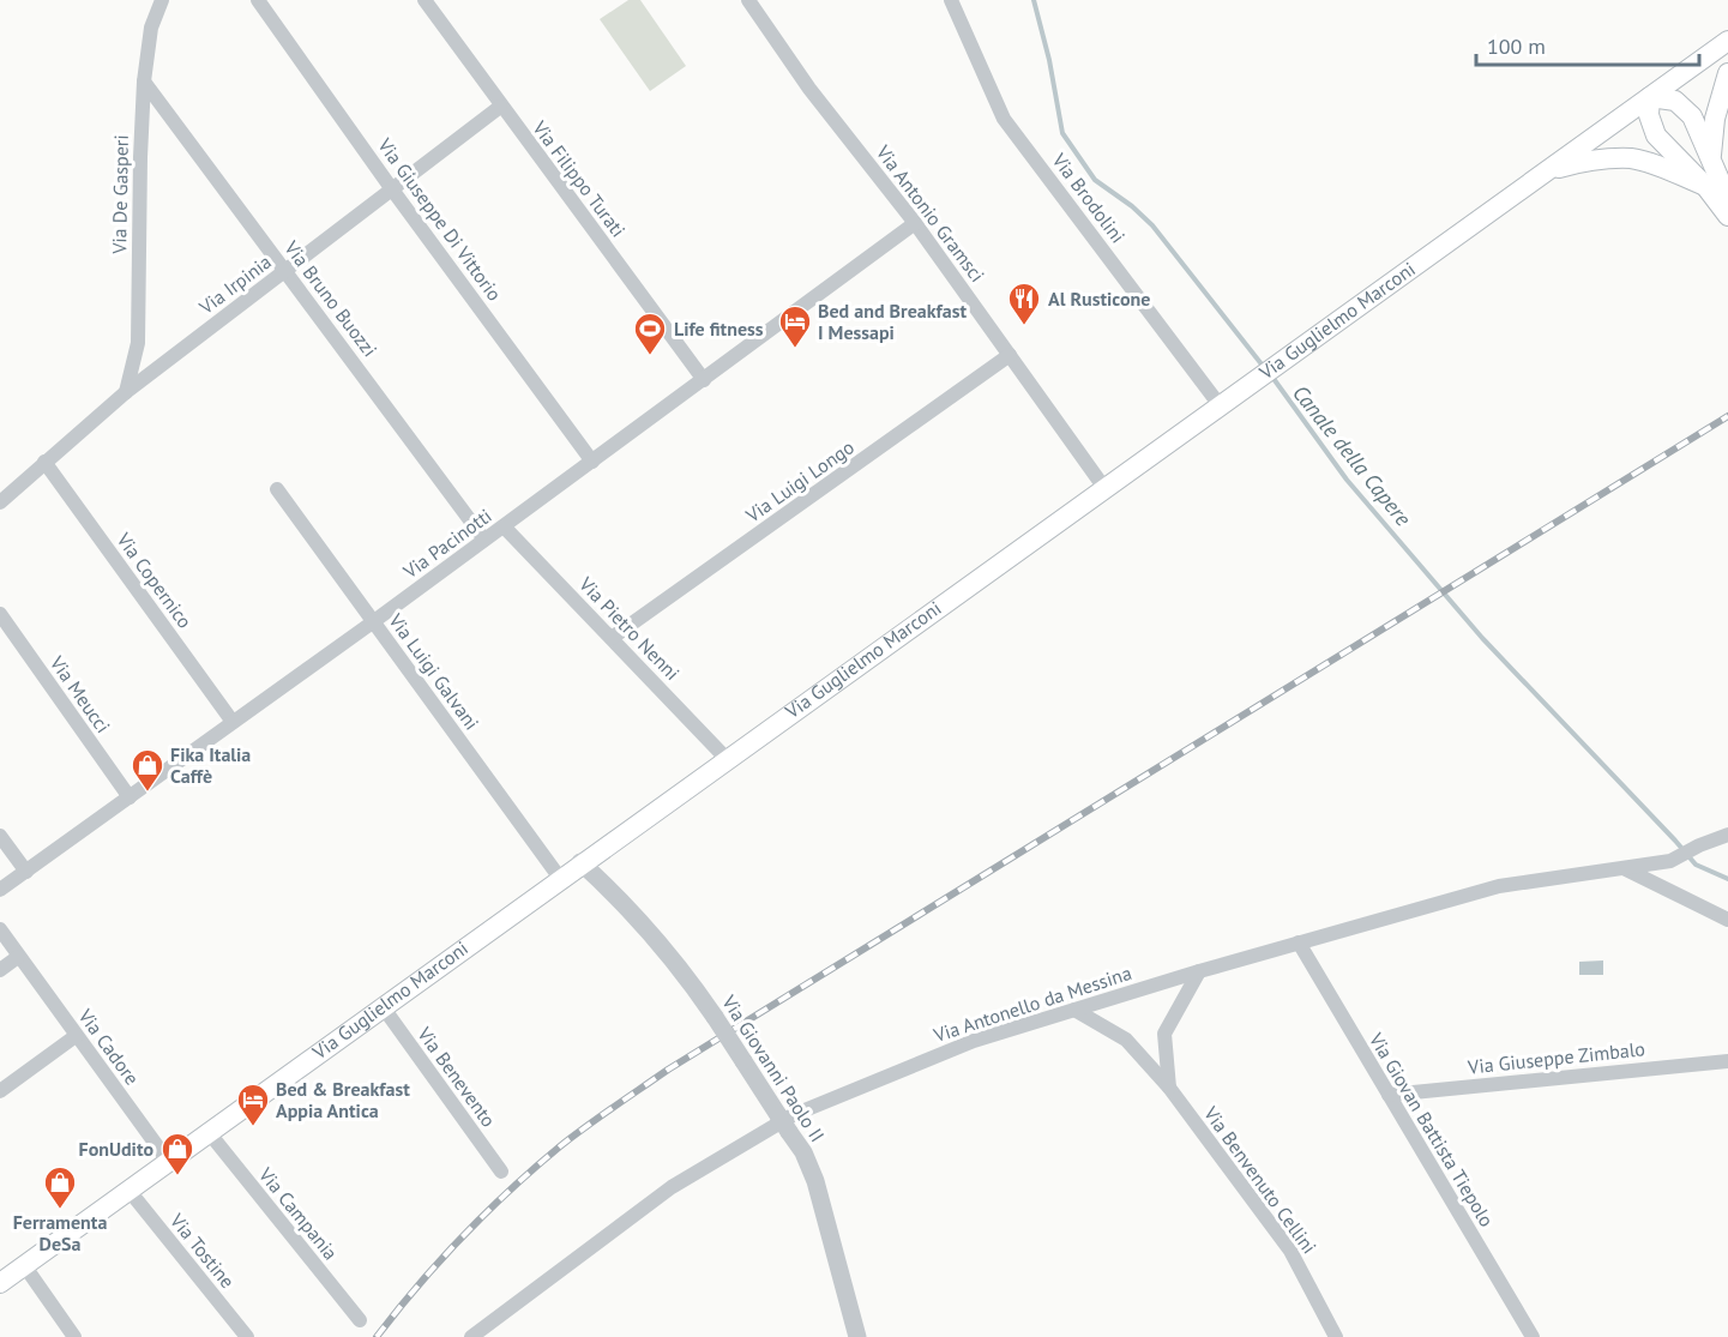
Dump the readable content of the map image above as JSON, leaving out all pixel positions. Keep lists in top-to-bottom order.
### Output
{
  "streets": {
    "main road": ["Via Guglielmo Marconi"],
    "street": [
      "Via Filippo Turati",
      "Via De Gasperi",
      "Via Brodolini",
      "Via Antonio Gramsci",
      "Via Giuseppe Di Vittorio",
      "Via Irpinia",
      "Via Bruno Buozzi",
      "Via Luigi Longo",
      "Via Pacinotti",
      "Via Copernico",
      "Via Pietro Nenni",
      "Via Luigi Galvani",
      "Via Meucci",
      "Via Antonello da Messina",
      "Via Cadore",
      "Via Giuseppe Zimbalo",
      "Via Giovanni Paolo II",
      "Via Benevento",
      "Via Giovan Battista Tiepolo",
      "Via Benvenuto Cellini",
      "Via Campania",
      "Via Tostine"
    ]
  },
  "crossings": [
    ["Via Filippo Turati", "Via Irpinia"],
    ["Via Filippo Turati", "Via Pacinotti"],
    ["Via De Gasperi", "Via Irpinia"],
    ["Via De Gasperi", "Via Bruno Buozzi"],
    ["Via Brodolini", "Via Guglielmo Marconi"],
    ["Via Antonio Gramsci", "Via Guglielmo Marconi"],
    ["Via Antonio Gramsci", "Via Luigi Longo"],
    ["Via Antonio Gramsci", "Via Pacinotti"],
    ["Via Giuseppe Di Vittorio", "Via Irpinia"],
    ["Via Giuseppe Di Vittorio", "Via Pacinotti"],
    ["Via Irpinia", "Via Bruno Buozzi"],
    ["Via Irpinia", "Via Copernico"],
    ["Via Bruno Buozzi", "Via Pacinotti"],
    ["Via Guglielmo Marconi", "Via Pietro Nenni"],
    ["Via Guglielmo Marconi", "Via Luigi Galvani"],
    ["Via Guglielmo Marconi", "Via Cadore"],
    ["Via Guglielmo Marconi", "Via Giovanni Paolo II"],
    ["Via Guglielmo Marconi", "Via Benevento"],
    ["Via Guglielmo Marconi", "Via Campania"],
    ["Via Guglielmo Marconi", "Via Tostine"],
    ["Via Luigi Longo", "Via Pietro Nenni"],
    ["Via Pacinotti", "Via Copernico"],
    ["Via Pacinotti", "Via Pietro Nenni"],
    ["Via Pacinotti", "Via Luigi Galvani"],
    ["Via Pacinotti", "Via Meucci"],
    ["Via Antonello da Messina", "Via Giovan Battista Tiepolo"],
    ["Via Antonello da Messina", "Via Benvenuto Cellini"],
    ["Via Giuseppe Zimbalo", "Via Giovan Battista Tiepolo"]
  ],
  "water": ["Canale della Capere"],
  "places": {
    "restaurant": ["Al Rusticone"],
    "hotel": ["Bed and Breakfast I Messapi", "Bed & Breakfast Appia Antica"],
    "sports": ["Life fitness"],
    "shop": ["Fika Italia Caffè", "FonUdito", "Ferramenta DeSa"]
  },
  "scale_bar": "100 m"
}
